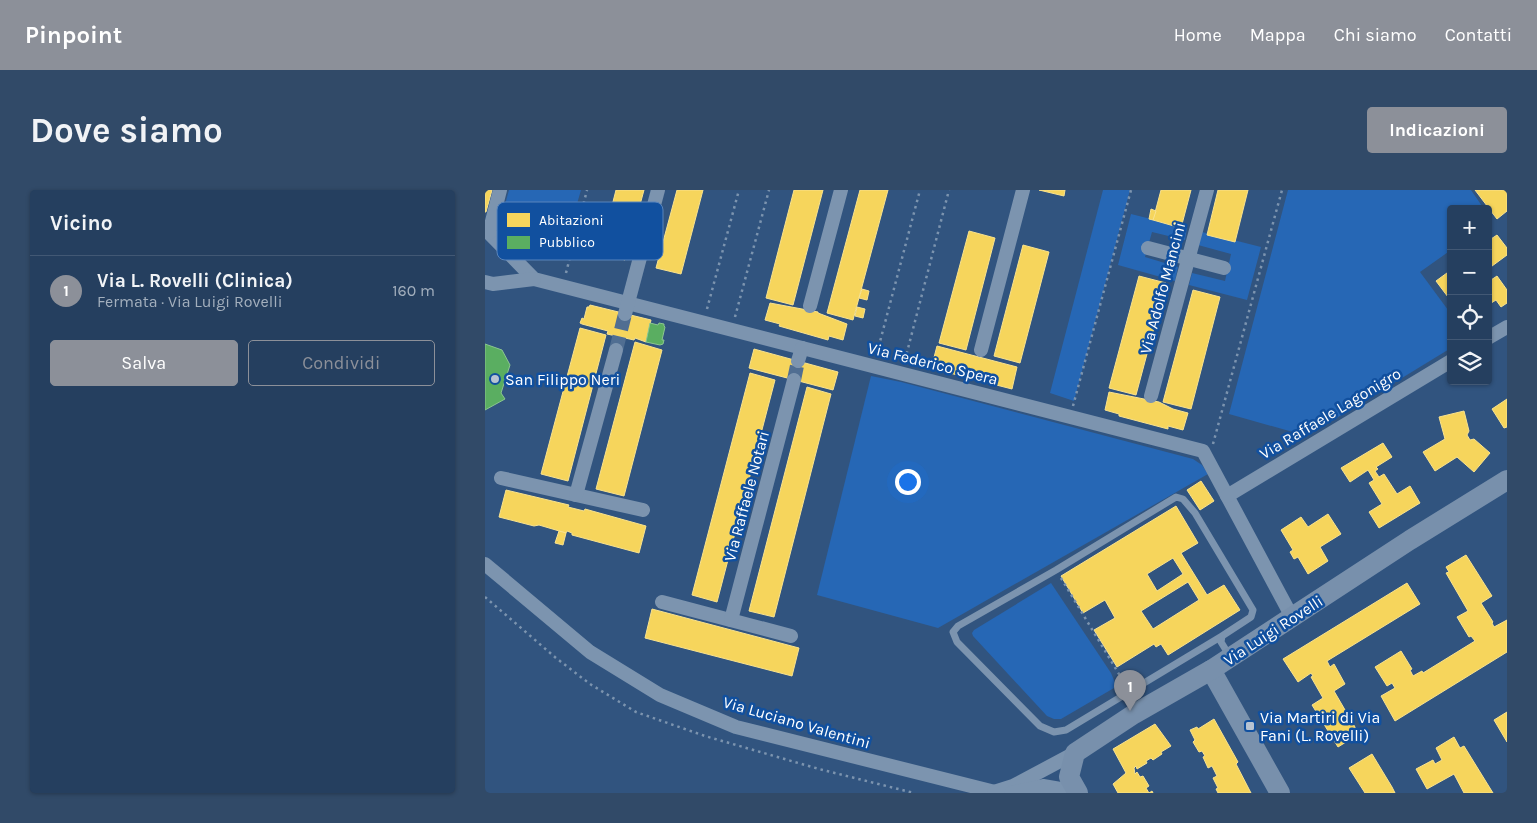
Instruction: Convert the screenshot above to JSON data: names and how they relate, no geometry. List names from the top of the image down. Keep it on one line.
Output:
{"streets":{"street":["Via Adolfo Mancini","Via Federico Spera","Via Raffaele Lagonigro","Via Raffaele Notari","Via Luigi Rovelli","Via Luciano Valentini"]},"crossings":[["Via Federico Spera","Via Raffaele Lagonigro"],["Via Federico Spera","Via Luigi Rovelli"]],"places":{"other":["San Filippo Neri"],"transit":["Via Martiri di Via Fani (L. Rovelli)"]},"legend":["Abitazioni","Pubblico"],"page":{"header":"Pinpoint","nav":["Home","Mappa","Chi siamo","Contatti"],"buttons":["Indicazioni",["Salva","Condividi"]],"title":"Dove siamo","heading":"Vicino","map_buttons":["+","−"],"list":[{"mark":"1","name":"Via L. Rovelli (Clinica)","note":"Fermata · Via Luigi Rovelli","value":"160 m"}],"pins":"1"}}
